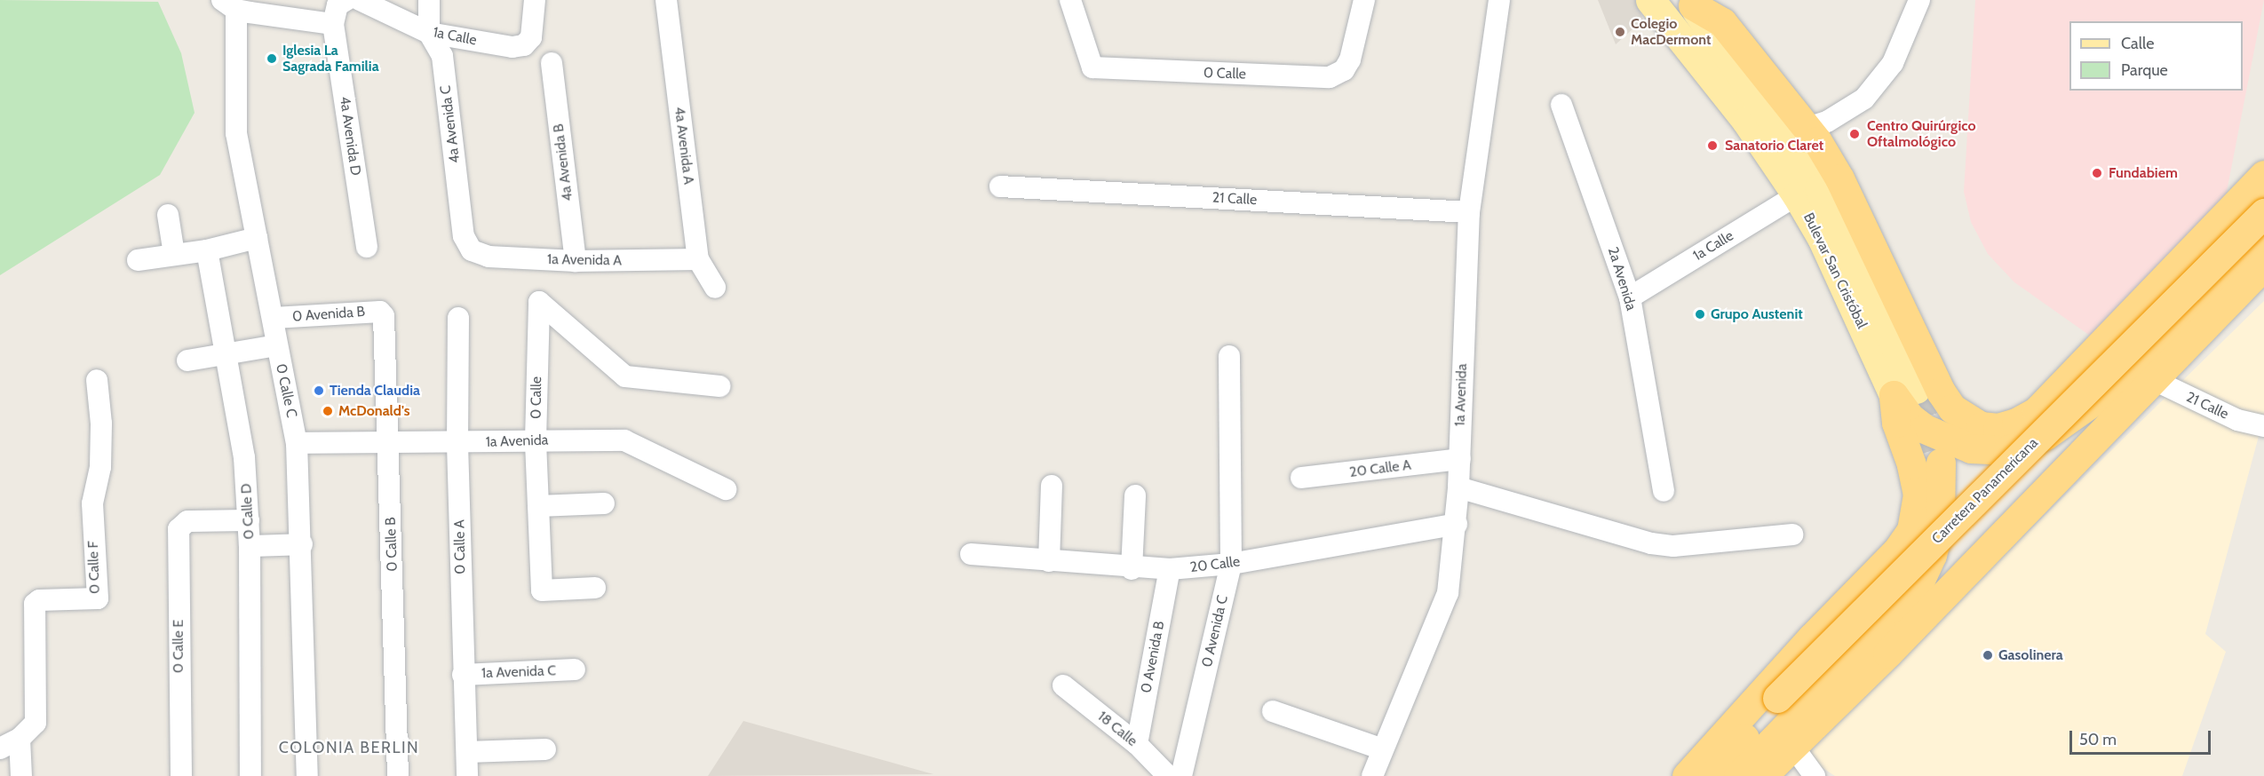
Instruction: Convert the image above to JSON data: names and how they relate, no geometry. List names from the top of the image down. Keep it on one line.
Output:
{"streets":{"highway":["Carretera Panamericana"],"main road":["Bulevar San Cristóbal"],"street":["1a Calle","0 Calle","4a Avenida C","4a Avenida D","4a Avenida A","4a Avenida B","21 Calle","1a Avenida A","2a Avenida","0 Avenida B","0 Calle C","1a Avenida","20 Calle A","0 Calle D","0 Calle B","0 Calle A","20 Calle","0 Calle F","0 Avenida C","0 Calle E","1a Avenida C","18 Calle"]},"crossings":[["1a Calle","4a Avenida C"],["1a Calle","Bulevar San Cristóbal"],["1a Calle","2a Avenida"],["0 Calle","1a Avenida"],["4a Avenida C","1a Avenida A"],["4a Avenida A","1a Avenida A"],["4a Avenida B","1a Avenida A"],["21 Calle","1a Avenida"],["0 Avenida B","0 Calle C"],["0 Avenida B","0 Calle B"],["0 Avenida B","20 Calle"],["0 Avenida B","18 Calle"],["0 Calle C","1a Avenida"],["1a Avenida","20 Calle A"],["1a Avenida","0 Calle B"],["1a Avenida","0 Calle A"],["1a Avenida","20 Calle"],["0 Calle D","0 Calle E"],["0 Calle A","1a Avenida C"],["20 Calle","0 Avenida C"]],"districts":["COLONIA BERLIN"],"places":["Colegio MacDermont","Iglesia La Sagrada Familia","Centro Quirúrgico Oftalmológico","Sanatorio Claret","Fundabiem","Grupo Austenit","Tienda Claudia","McDonald's","Gasolinera"],"legend":["Calle","Parque"],"scale_bar":"50 m"}
